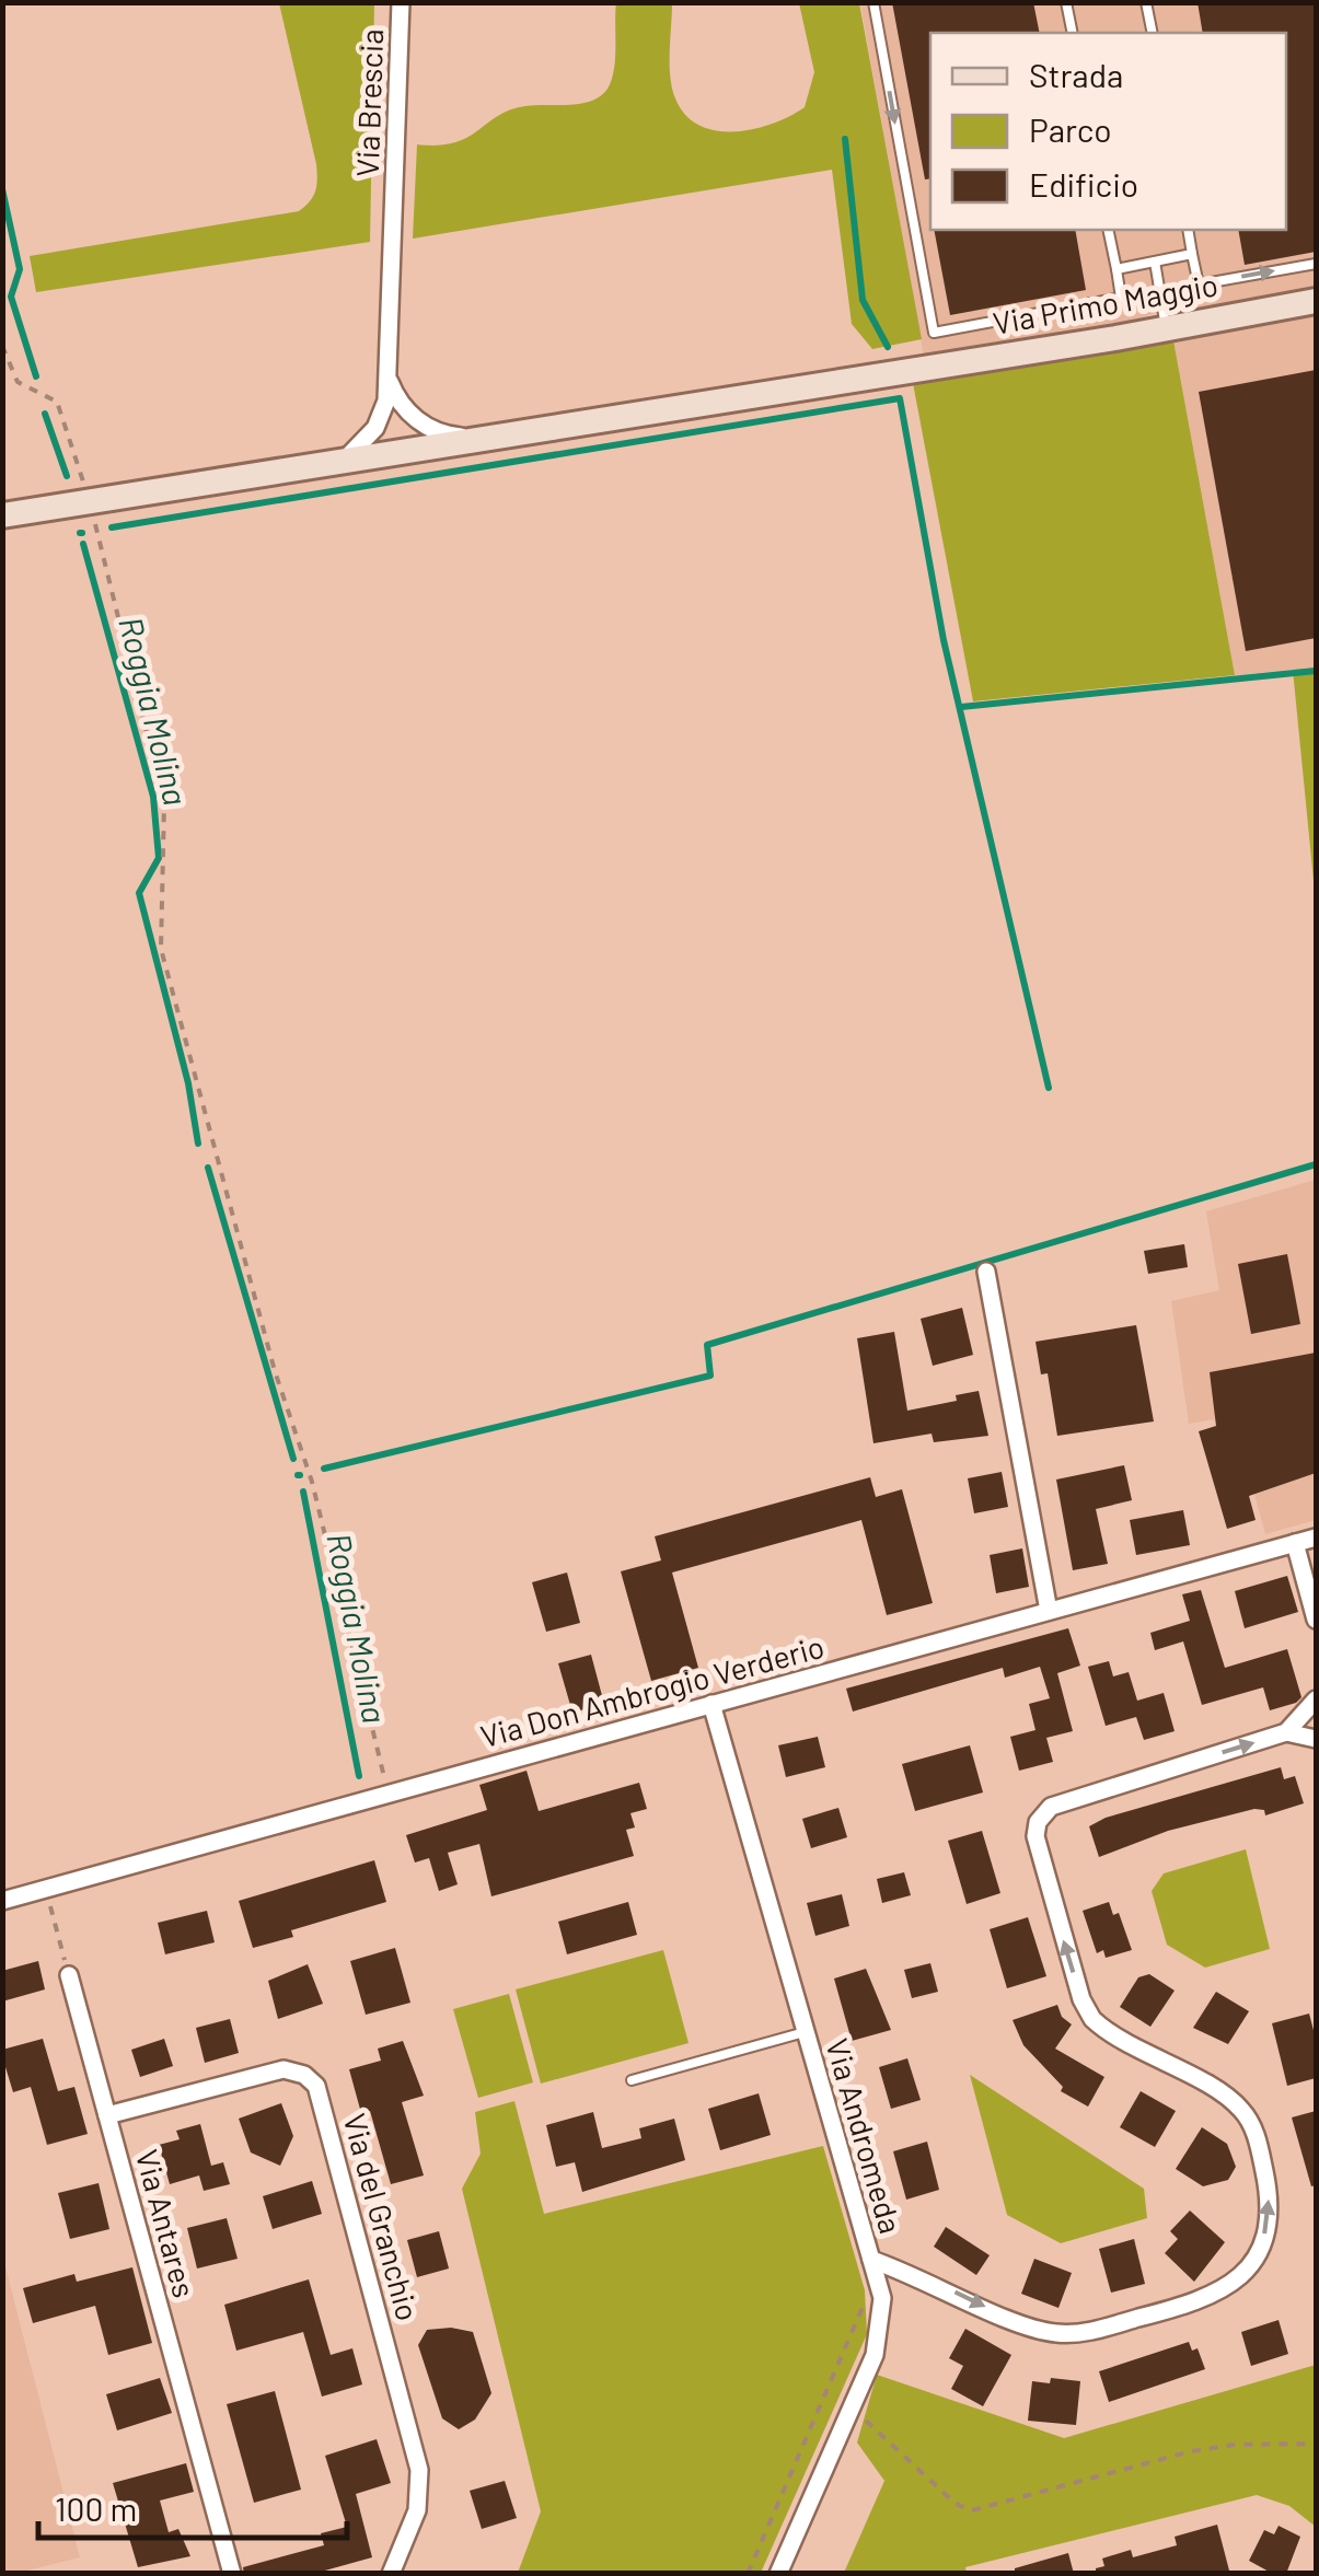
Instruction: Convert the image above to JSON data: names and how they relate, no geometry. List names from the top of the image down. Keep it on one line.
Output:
{"streets":{"main road":["Via Primo Maggio"],"street":["Via Brescia","Via Don Ambrogio Verderio","Via Andromeda","Via del Granchio","Via Antares"]},"crossings":[["Via Brescia","Via Primo Maggio"],["Via Don Ambrogio Verderio","Via Andromeda"],["Via del Granchio","Via Antares"]],"water":["Roggia Molina"],"legend":["Strada","Parco","Edificio"],"scale_bar":"100 m"}
